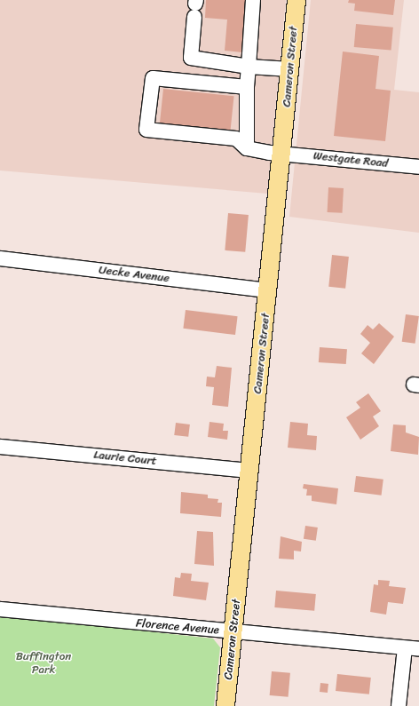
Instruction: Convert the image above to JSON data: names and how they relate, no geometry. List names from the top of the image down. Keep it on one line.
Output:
{"streets":{"main road":["Cameron Street"],"street":["Westgate Road","Uecke Avenue","Laurie Court","Florence Avenue"]},"crossings":[["Cameron Street","Westgate Road"],["Cameron Street","Uecke Avenue"],["Cameron Street","Laurie Court"],["Cameron Street","Florence Avenue"]],"parks":["Buffington Park"]}
